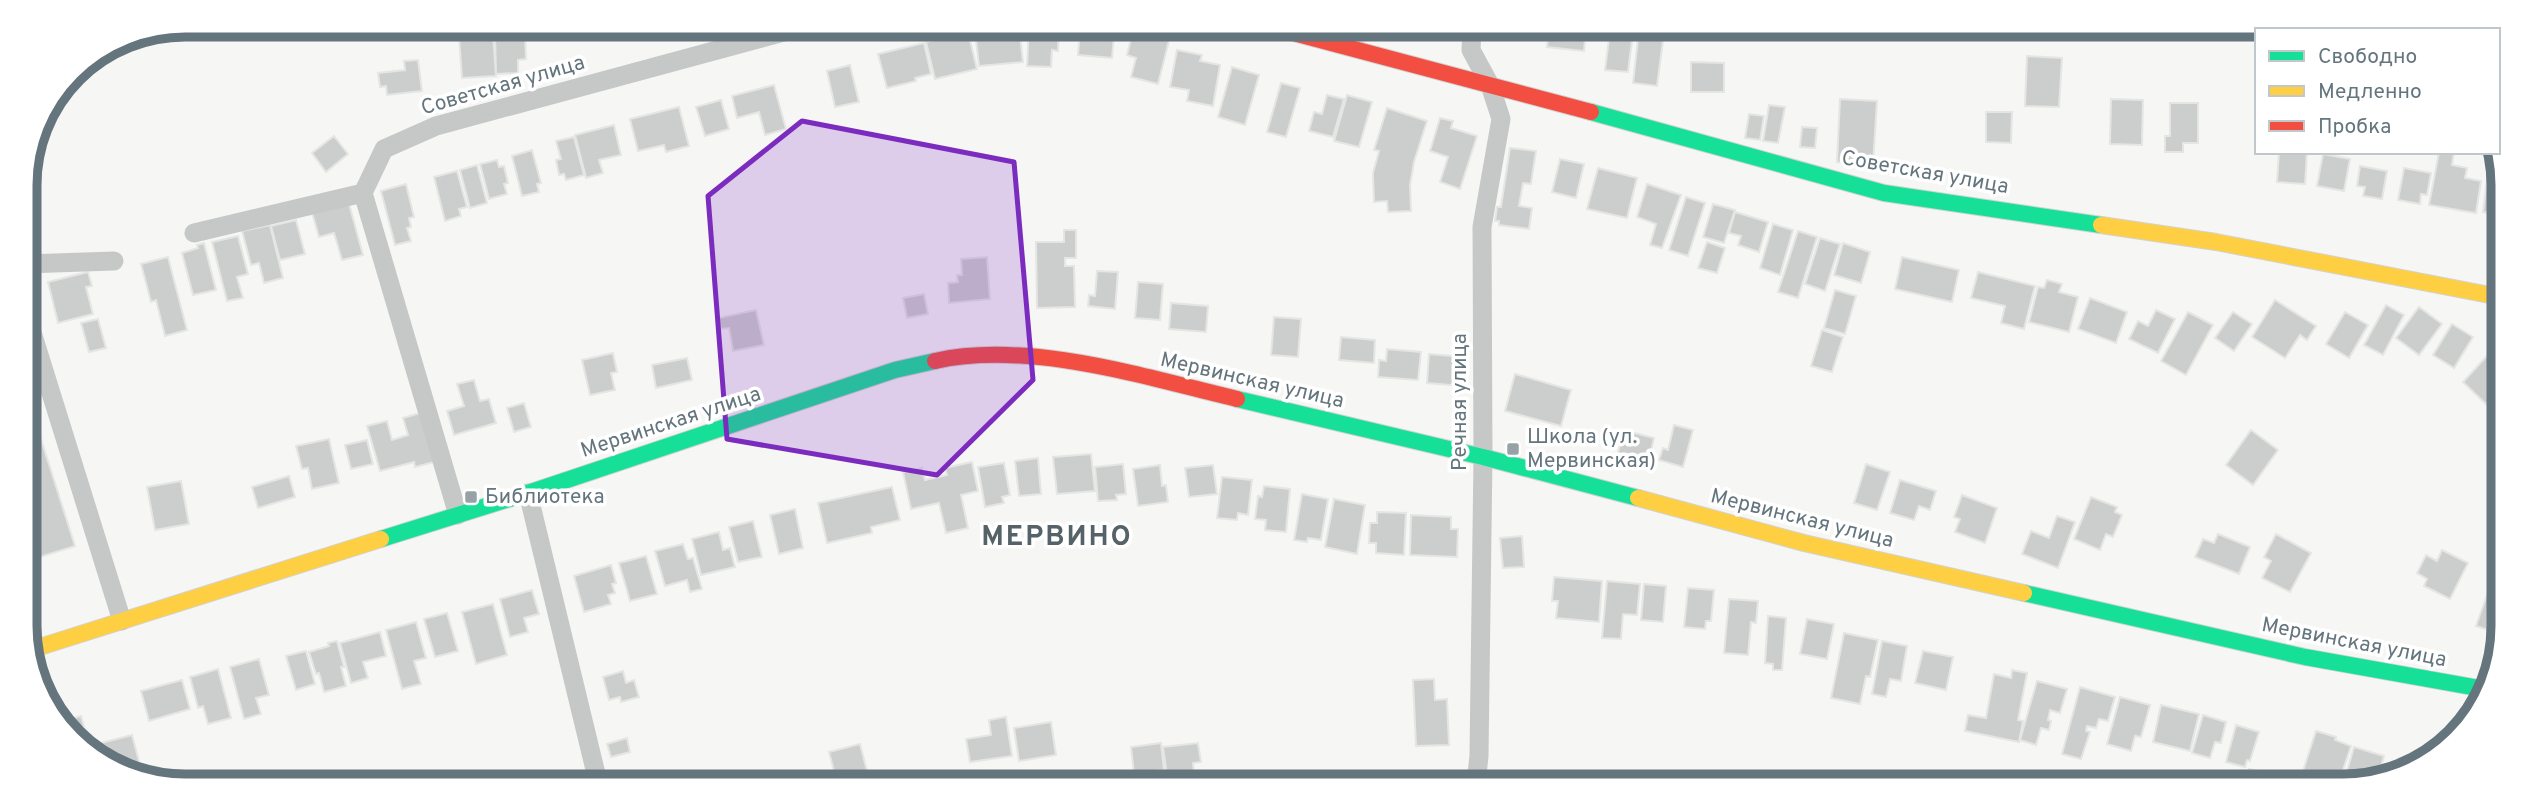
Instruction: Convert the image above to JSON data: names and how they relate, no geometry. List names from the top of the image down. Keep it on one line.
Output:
{"streets":{"street":["Советская улица","Мервинская улица","Речная улица"]},"crossings":[["Советская улица","Речная улица"],["Мервинская улица","Речная улица"]],"districts":["МЕРВИНО"],"places":{"transit":["Школа (ул. Мервинская)","Библиотека"]},"legend":["Свободно","Медленно","Пробка"]}
